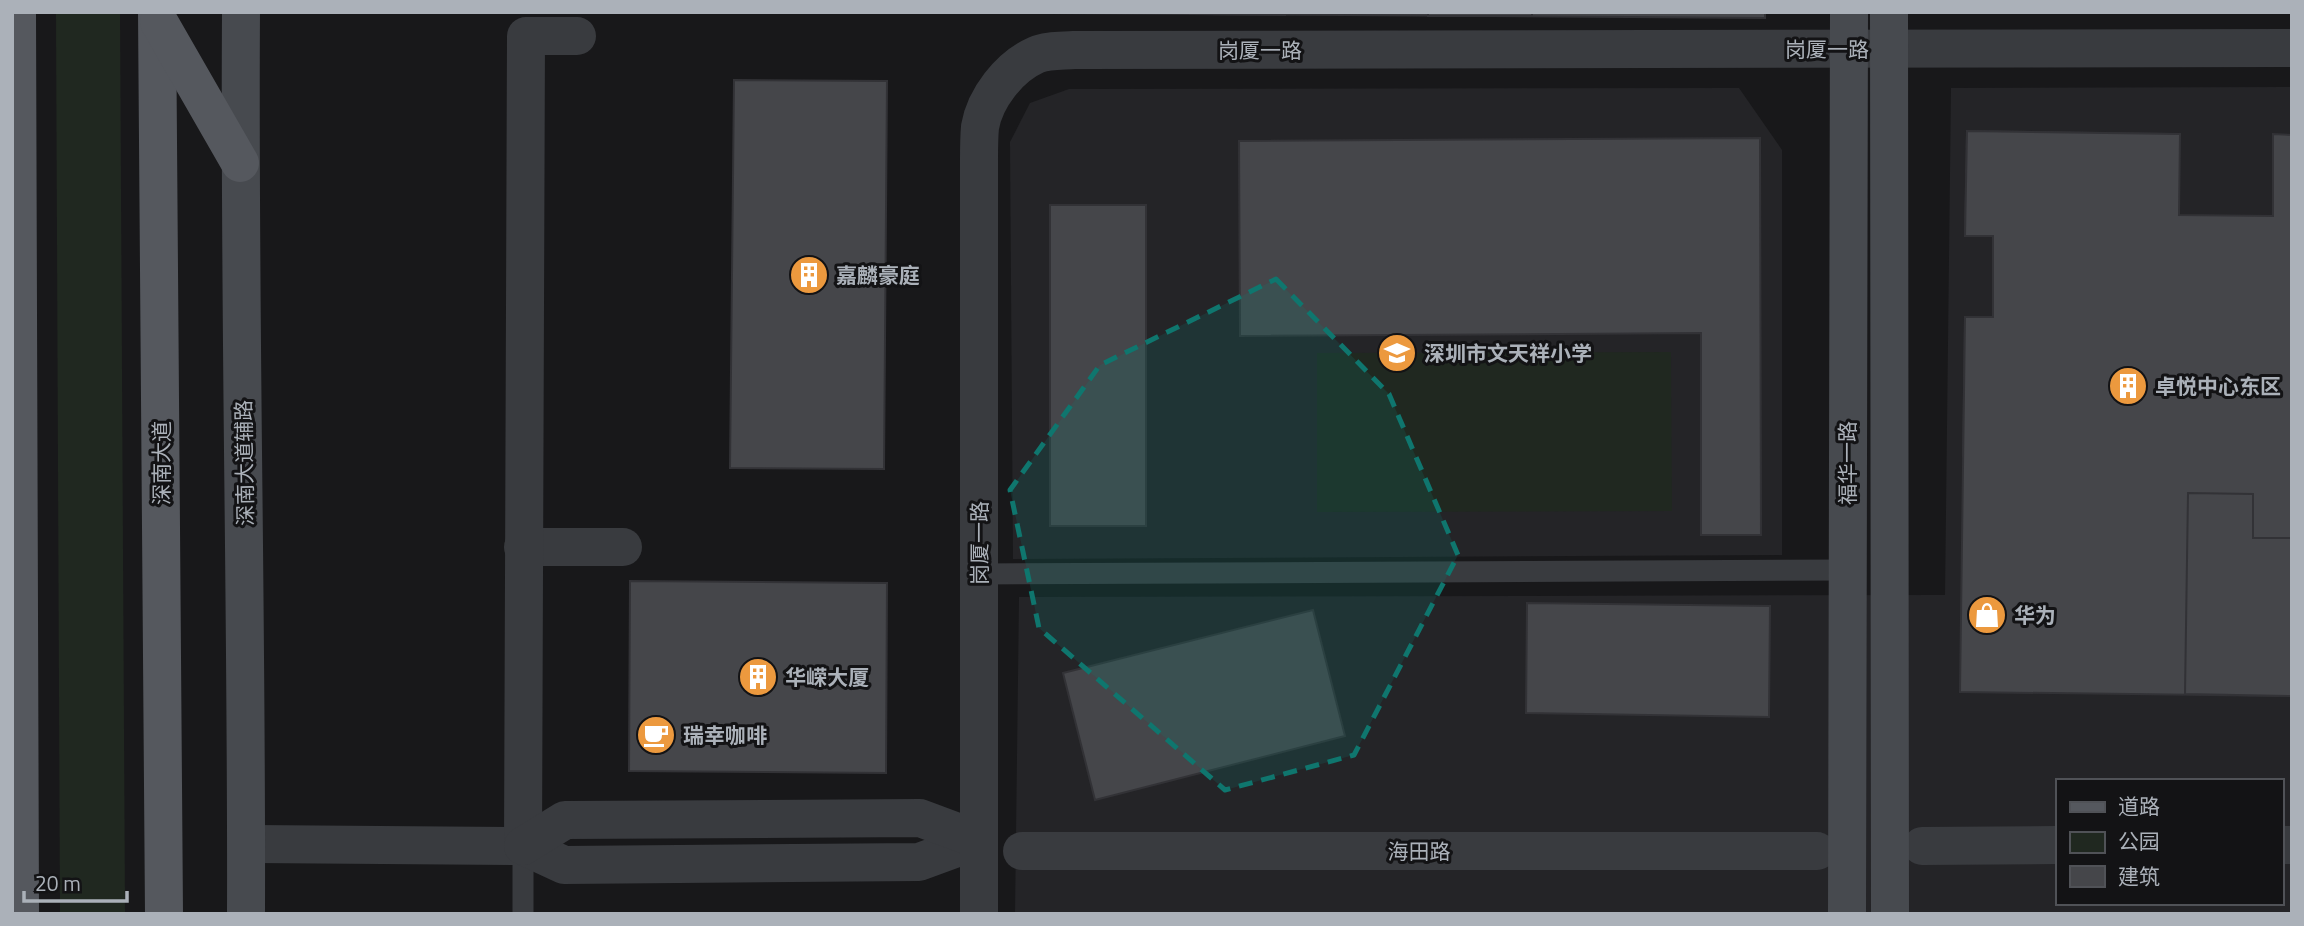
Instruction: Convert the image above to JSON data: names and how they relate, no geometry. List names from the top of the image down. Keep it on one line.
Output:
{"streets":{"main road":["深南大道"],"street":["岗厦一路","深南大道辅路","福华一路","海田路"]},"crossings":[["岗厦一路","福华一路"]],"places":{"building":["嘉麟豪庭","卓悦中心东区","华嵘大厦"],"school or university":["深圳市文天祥小学"],"shop":["华为"],"cafe":["瑞幸咖啡"]},"legend":["道路","公园","建筑"],"scale_bar":"20 m"}
